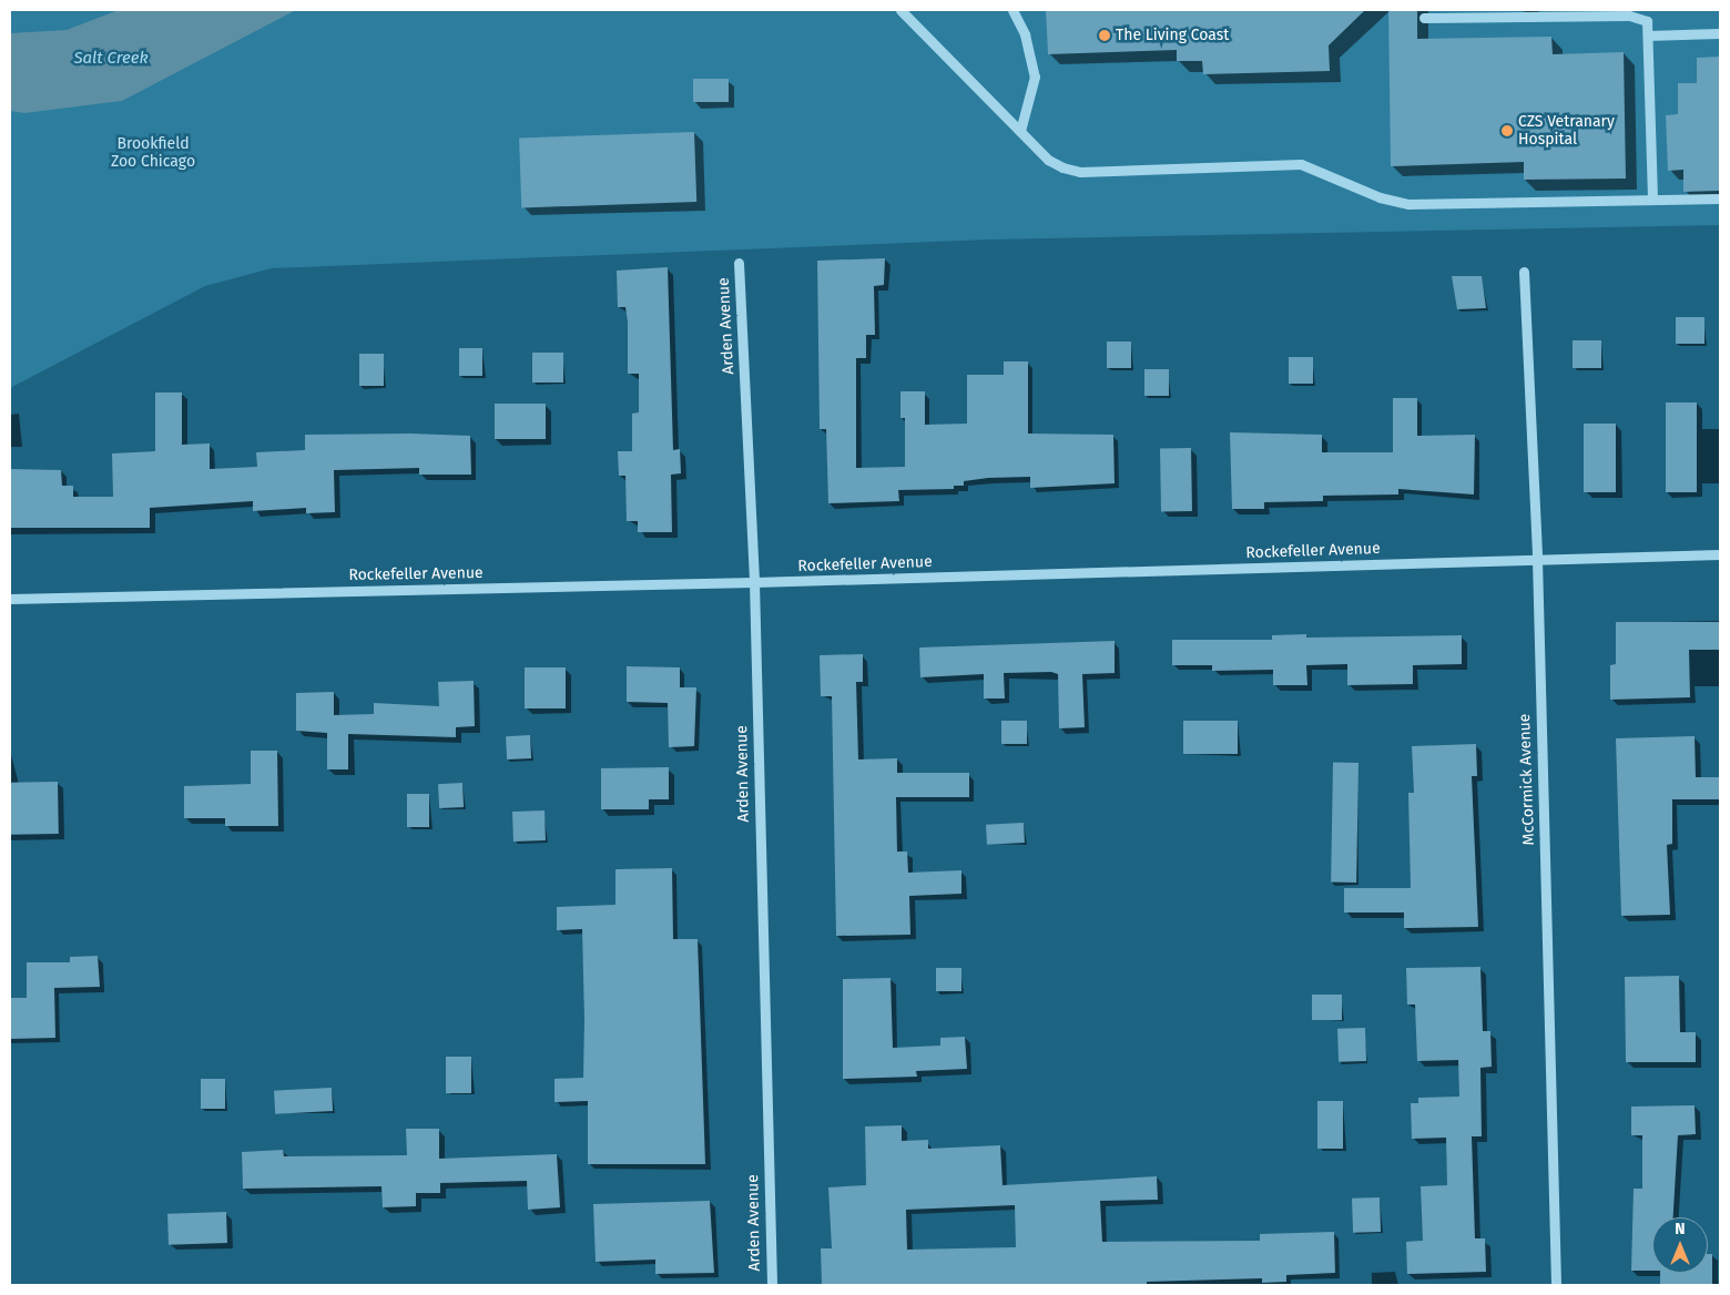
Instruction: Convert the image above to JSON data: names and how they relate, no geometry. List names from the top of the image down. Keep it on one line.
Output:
{"streets":{"street":["Arden Avenue","Rockefeller Avenue","McCormick Avenue"]},"crossings":[["Arden Avenue","Rockefeller Avenue"],["Rockefeller Avenue","McCormick Avenue"]],"water":["Salt Creek"],"parks":["Brookfield Zoo Chicago"],"places":["The Living Coast","CZS Vetranary Hospital"],"north":"top"}
